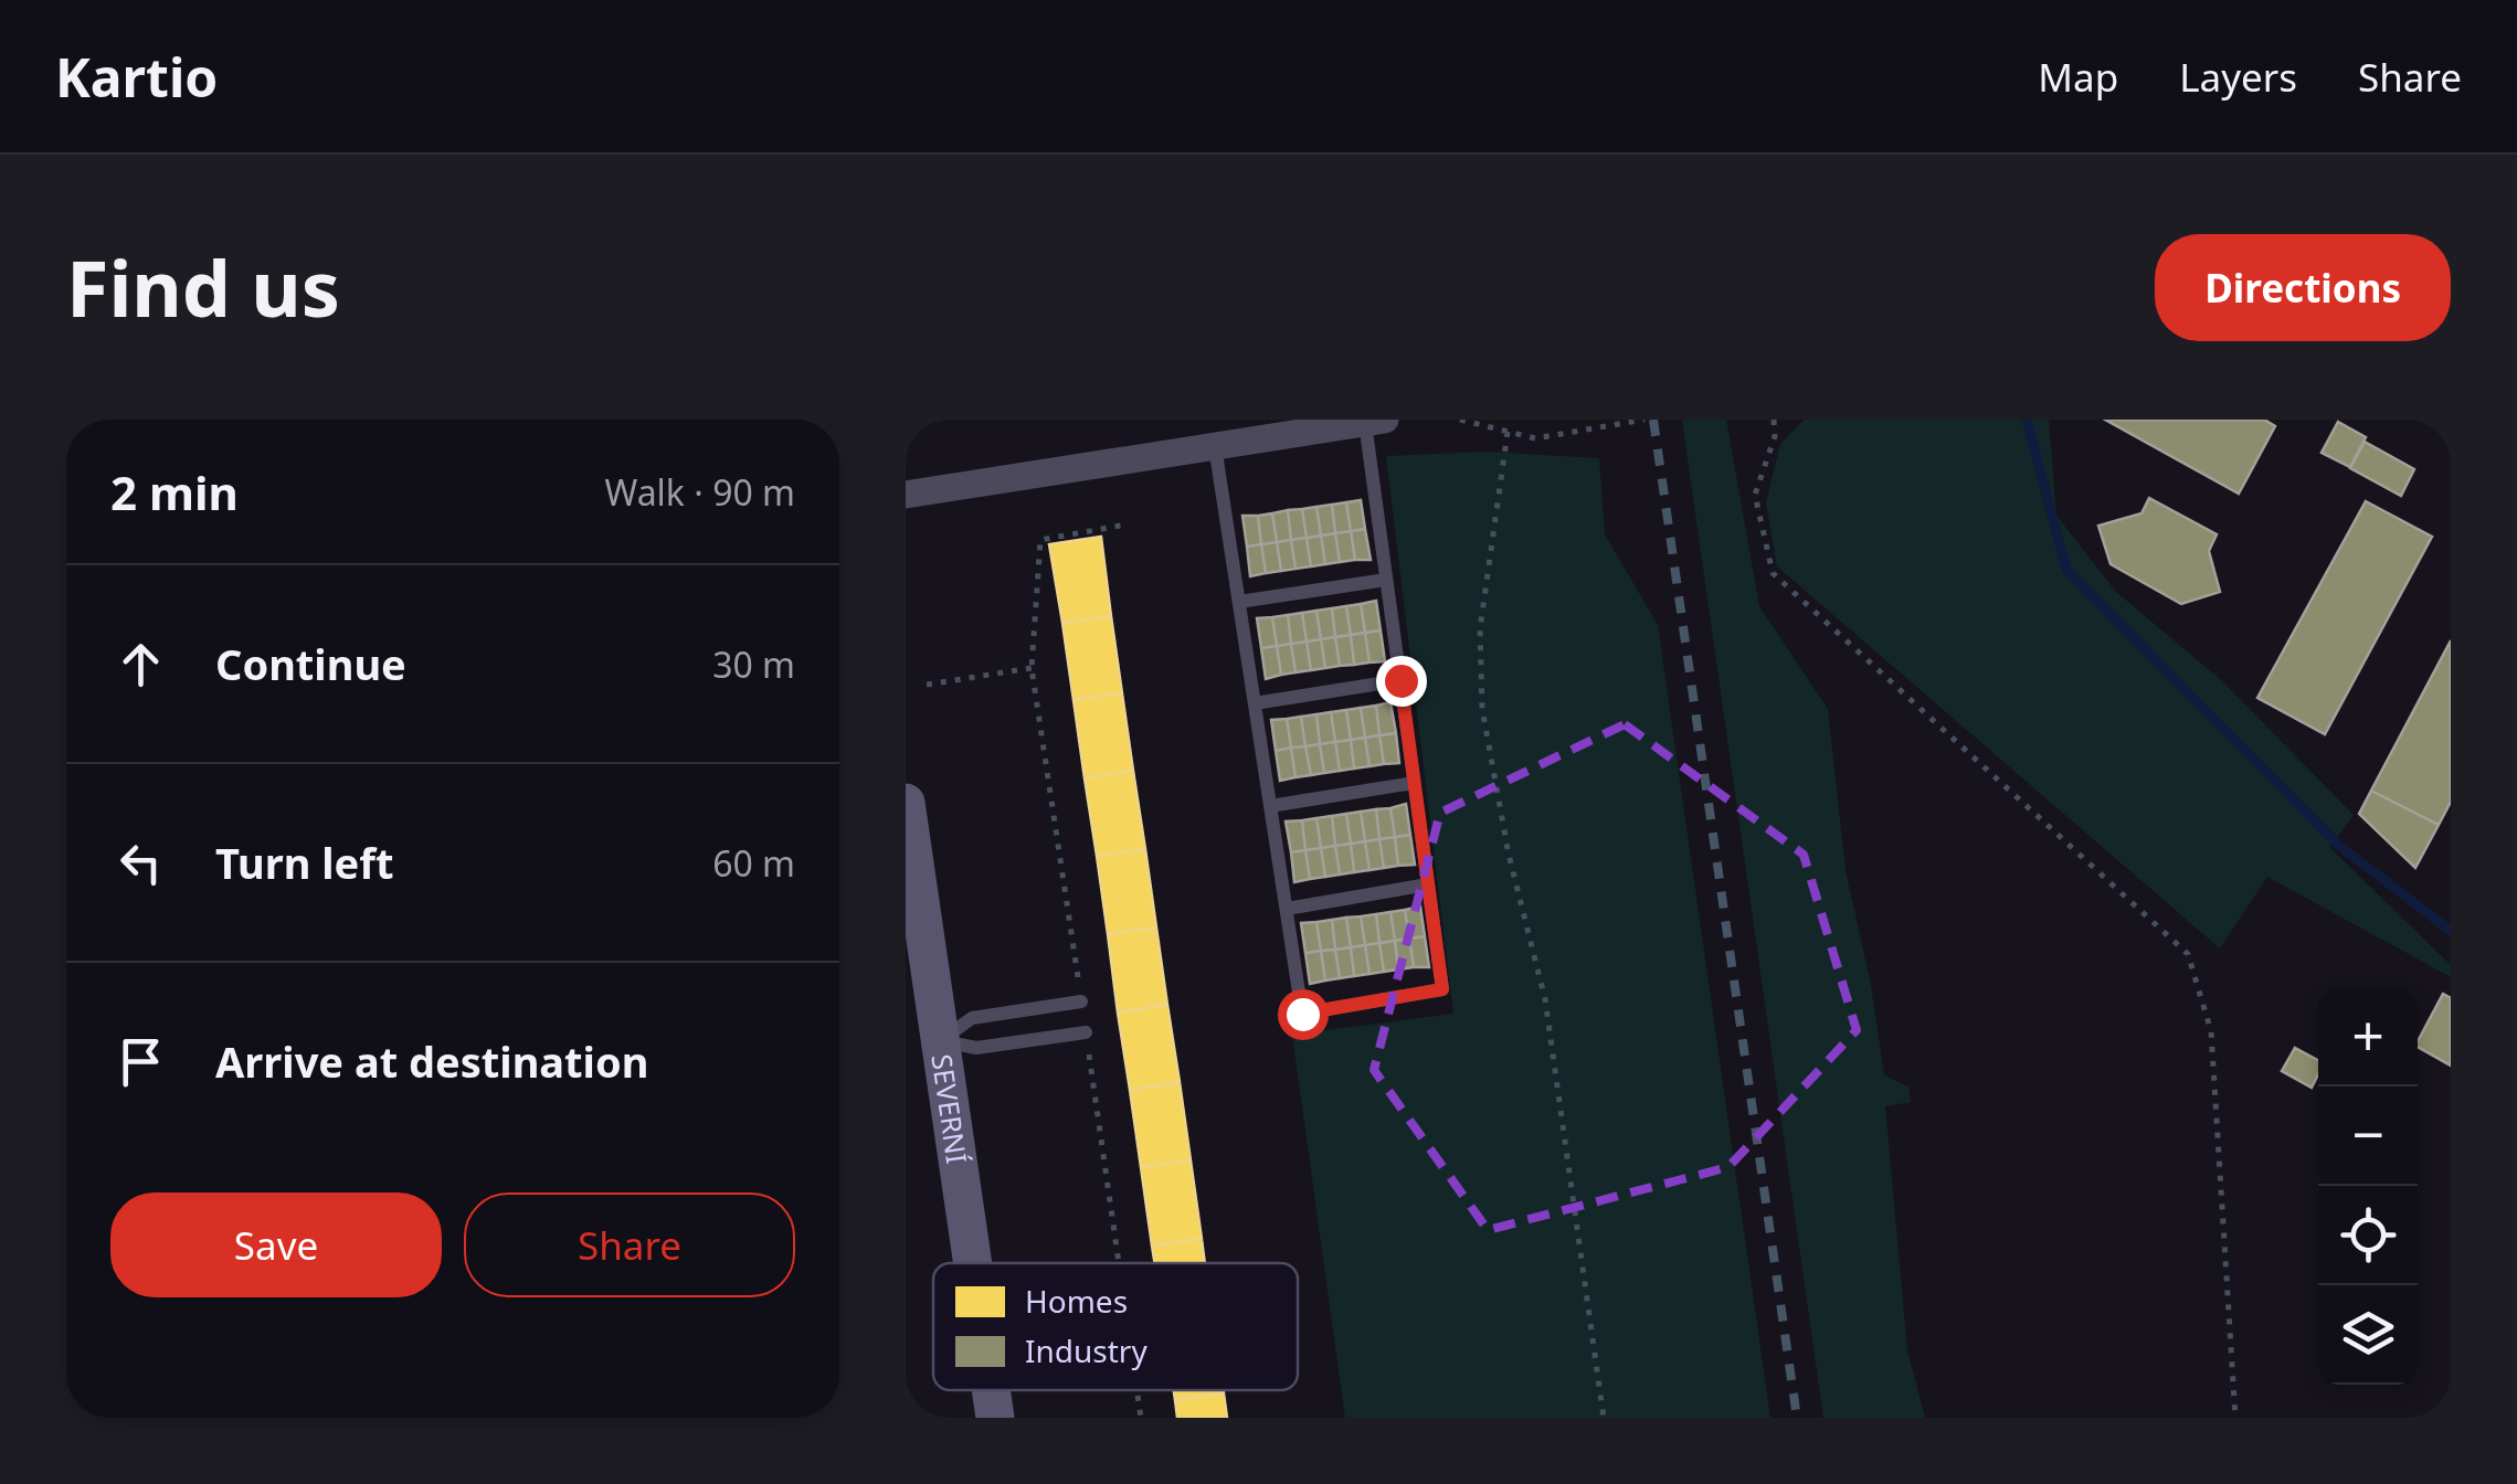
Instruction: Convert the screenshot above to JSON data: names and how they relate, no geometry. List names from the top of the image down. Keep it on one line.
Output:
{"streets":{"street":["SEVERNÍ"]},"legend":["Homes","Industry"],"page":{"header":"Kartio","nav":["Map","Layers","Share"],"title":"Find us","buttons":["Directions",["Save","Share"]],"heading":["2 min","Walk · 90 m"],"list":[["Continue","30 m"],["Turn left","60 m"],"Arrive at destination"],"map_buttons":["+","−"]}}
